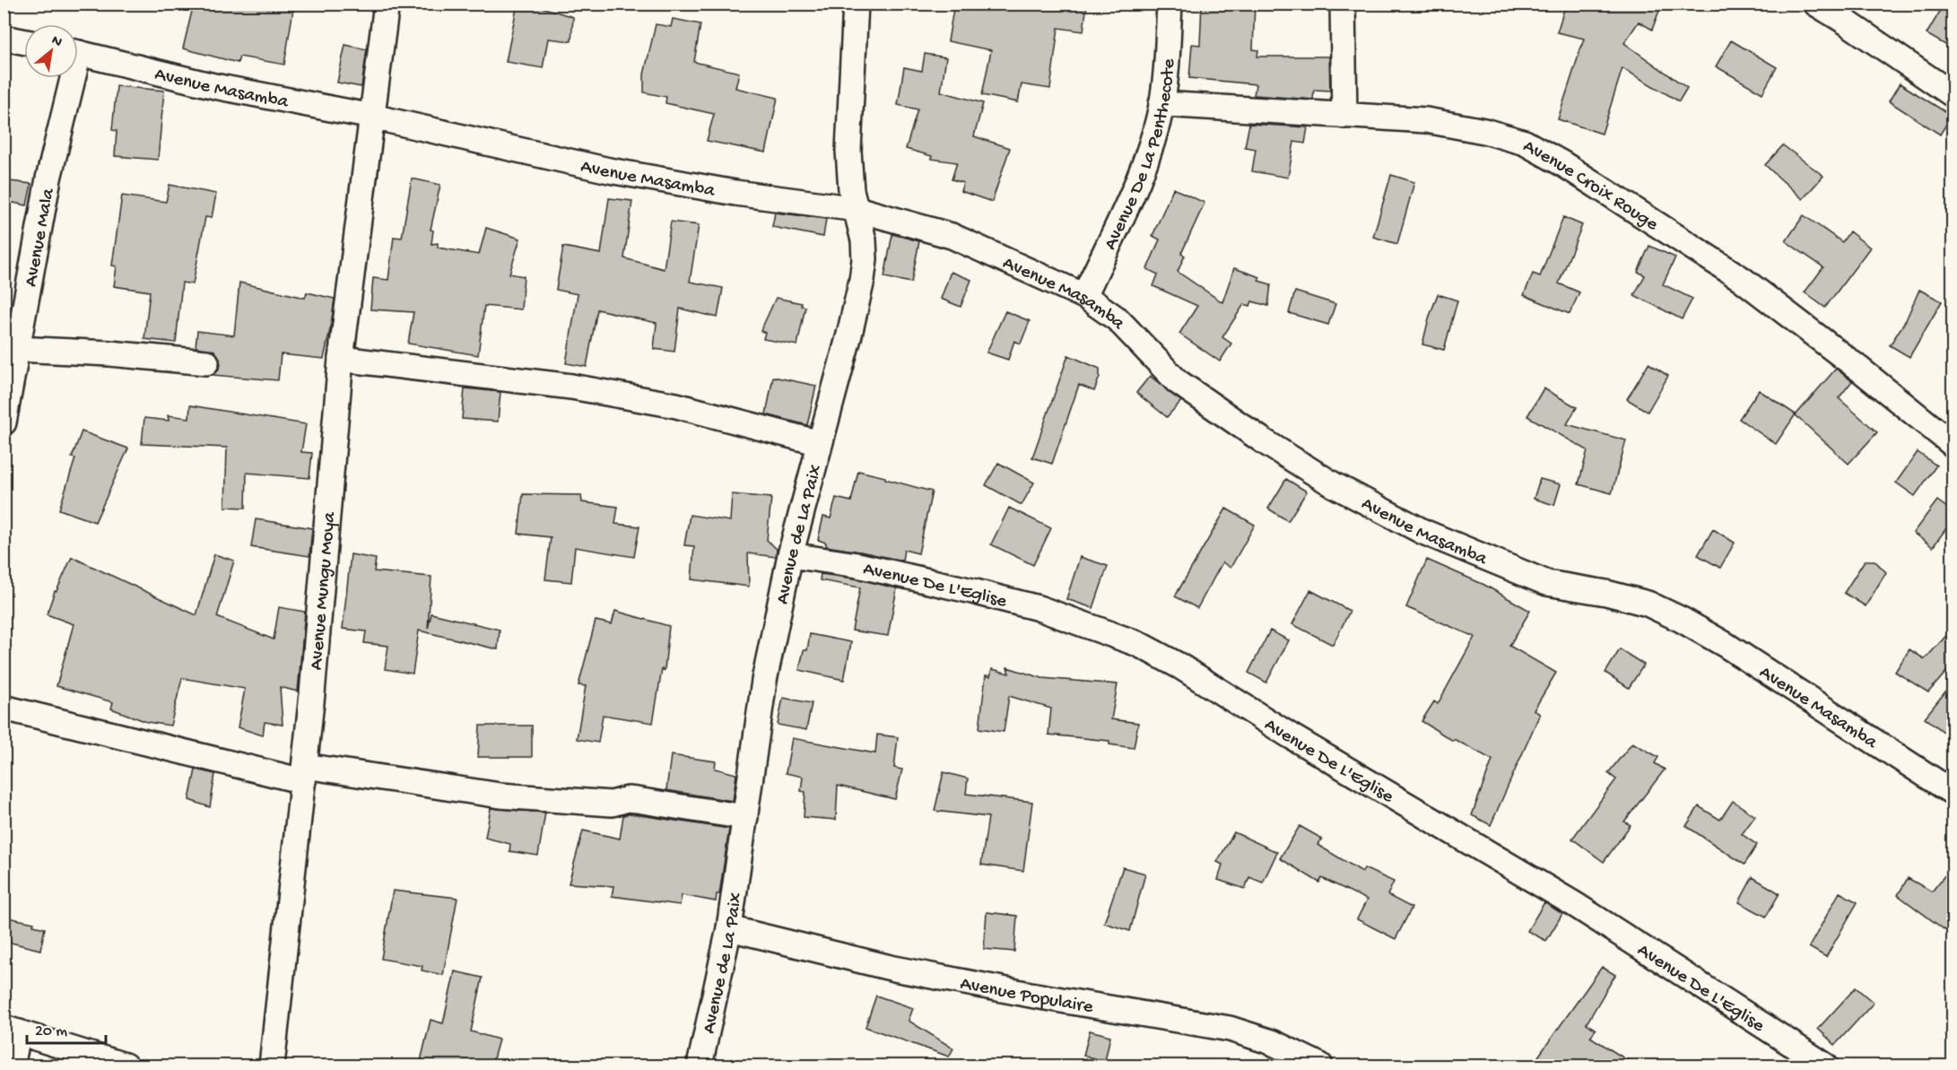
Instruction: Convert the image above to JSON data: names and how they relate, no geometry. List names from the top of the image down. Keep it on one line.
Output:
{"streets":{"street":["Avenue Masamba","Avenue De La Penthecote","Avenue Croix Rouge","Avenue Mala","Avenue de La Paix","Avenue De L'Eglise","Avenue Mungu Moya","Avenue Populaire"]},"crossings":[["Avenue Masamba","Avenue De La Penthecote"],["Avenue Masamba","Avenue de La Paix"],["Avenue Masamba","Avenue Mungu Moya"],["Avenue De La Penthecote","Avenue Croix Rouge"],["Avenue de La Paix","Avenue De L'Eglise"],["Avenue de La Paix","Avenue Populaire"]],"scale_bar":"20 m","north":"top right"}
